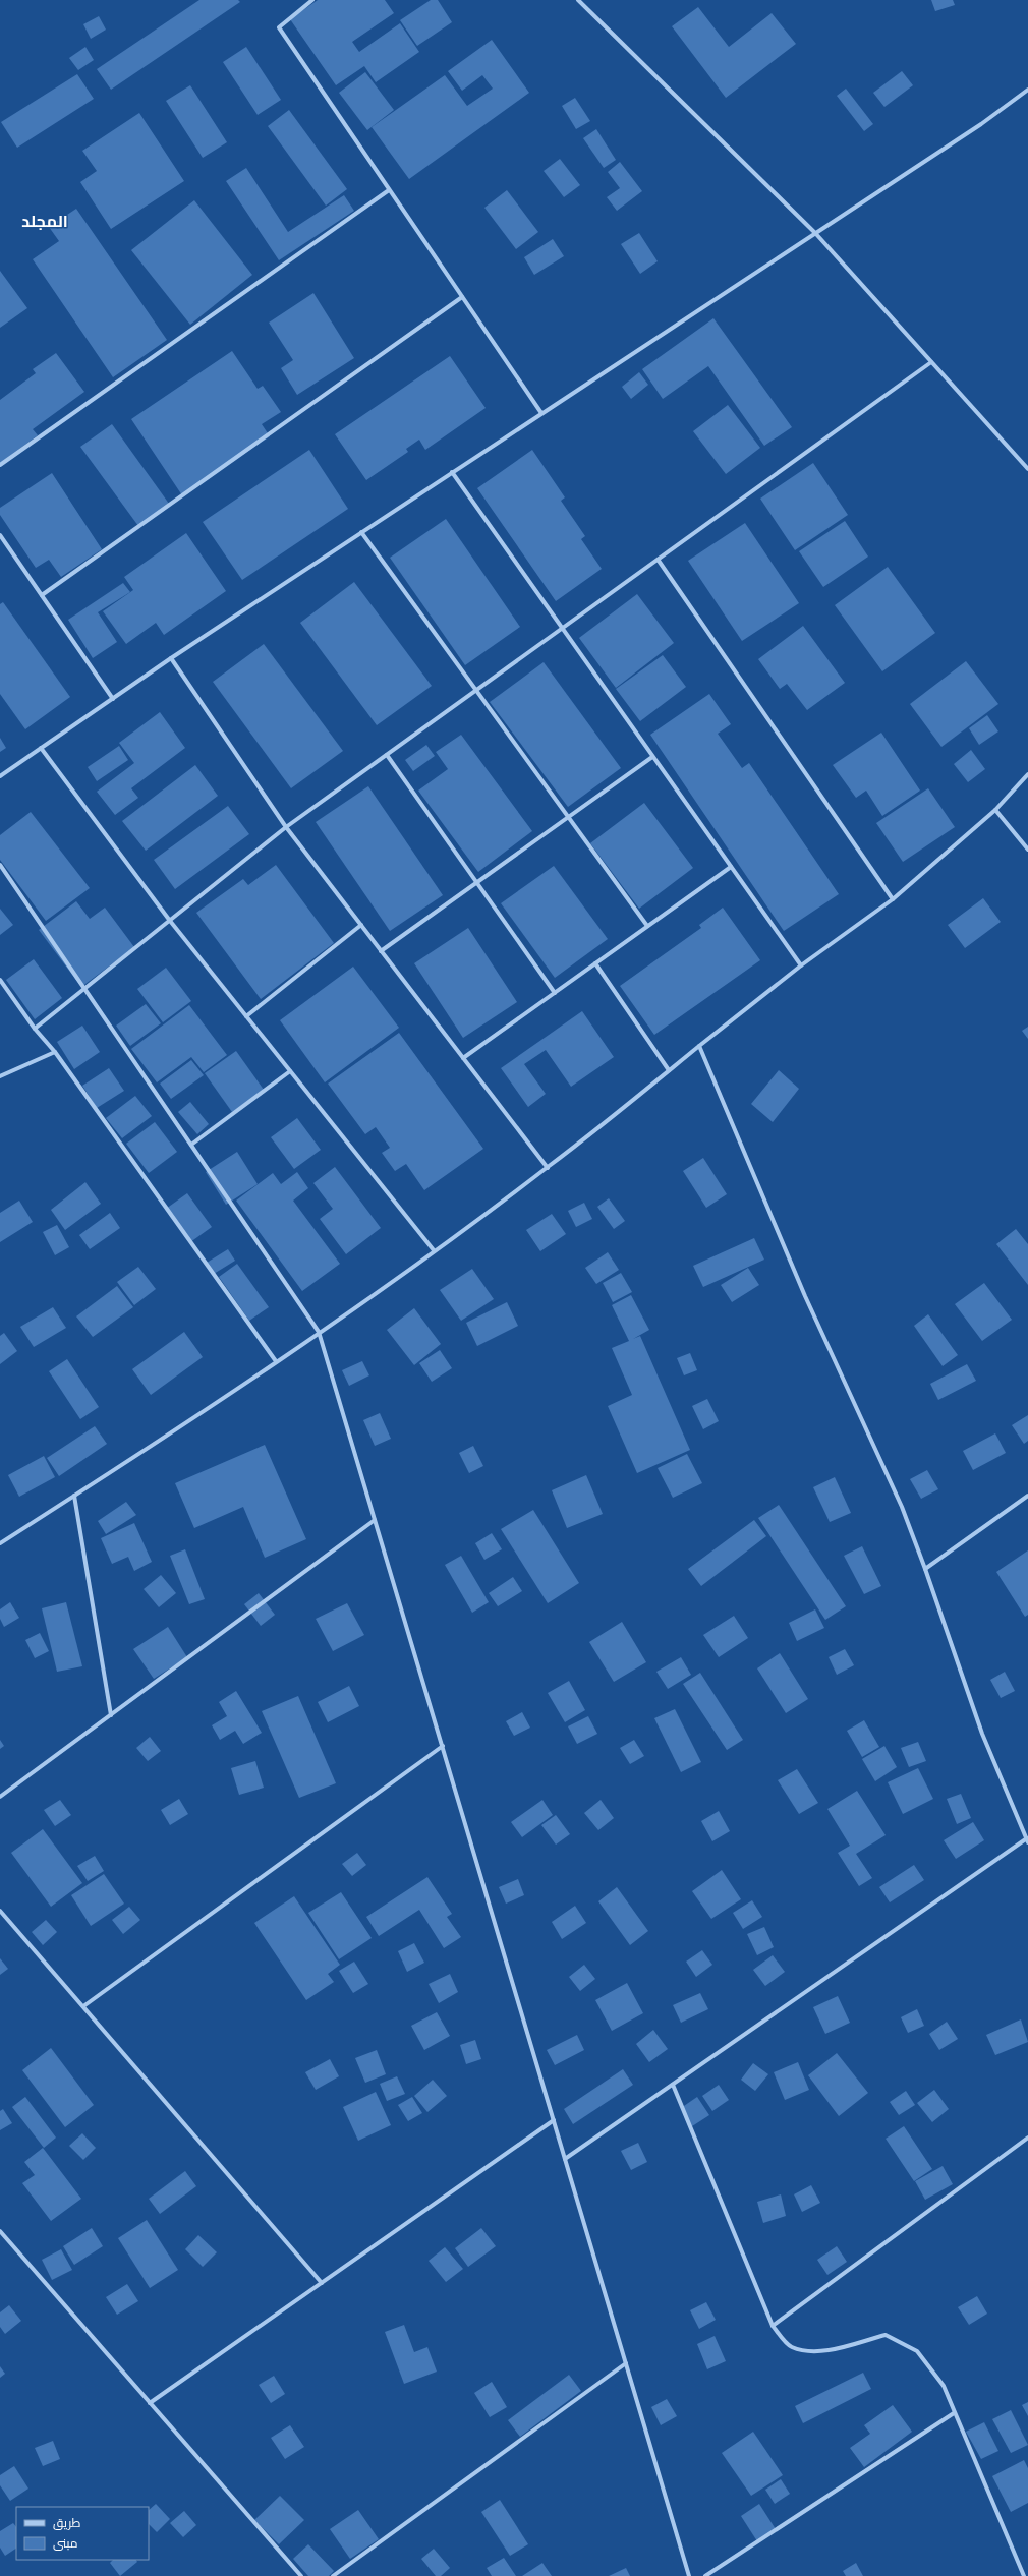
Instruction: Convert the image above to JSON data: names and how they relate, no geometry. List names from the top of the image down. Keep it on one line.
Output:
{"districts":["المجلد"],"legend":["طريق","مبنى"]}
